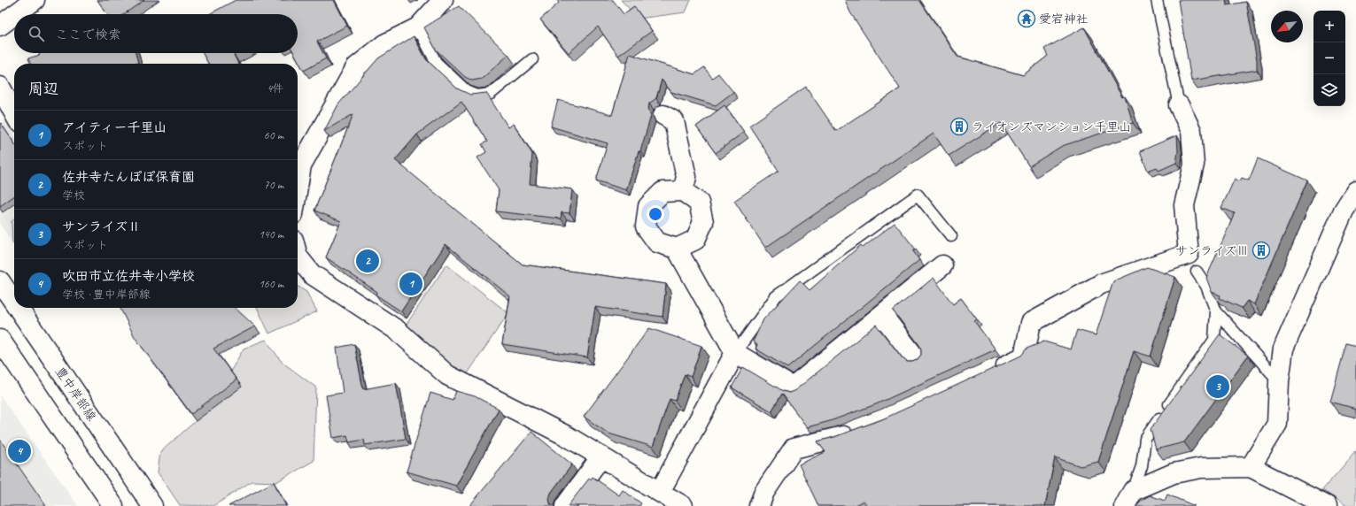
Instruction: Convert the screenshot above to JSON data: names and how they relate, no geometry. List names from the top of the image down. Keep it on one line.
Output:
{"streets":{"street":["豊中岸部線"]},"places":{"temple":["愛宕神社"],"building":["ライオンズマンション千里山","サンライズⅢ"]},"north":"bottom left","page":{"map_buttons":["+","−"],"search":"ここで検索","heading":["周辺","4件"],"list":[{"mark":"1","name":"アイティー千里山","note":"スポット","value":"60 m"},{"mark":"2","name":"佐井寺たんぽぽ保育園","note":"学校","value":"70 m"},{"mark":"3","name":"サンライズⅡ","note":"スポット","value":"140 m"},{"mark":"4","name":"吹田市立佐井寺小学校","note":"学校 · 豊中岸部線","value":"160 m"}],"pins":["2","1","3","4"]}}
